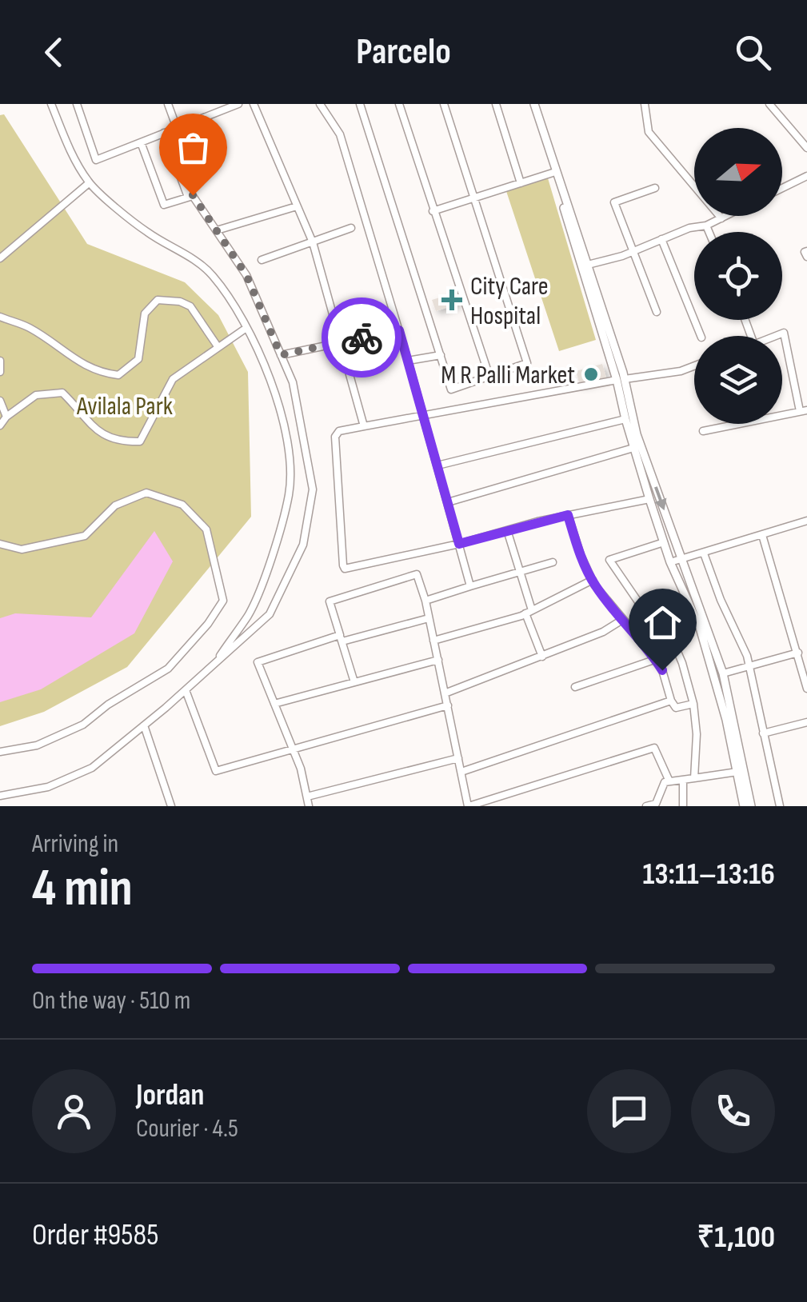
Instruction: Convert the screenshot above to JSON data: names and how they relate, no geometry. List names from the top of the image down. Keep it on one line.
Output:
{"parks":["Avilala Park"],"places":{"health":["City Care Hospital"],"other":["M R Palli Market"]},"north":"right","page":{"header":"Parcelo","heading":["4 min","Arriving in","13:11–13:16"],"panel":["Jordan","Courier · 4.5","Order #9585","₹1,100"],"bar":"On the way · 510 m"}}
